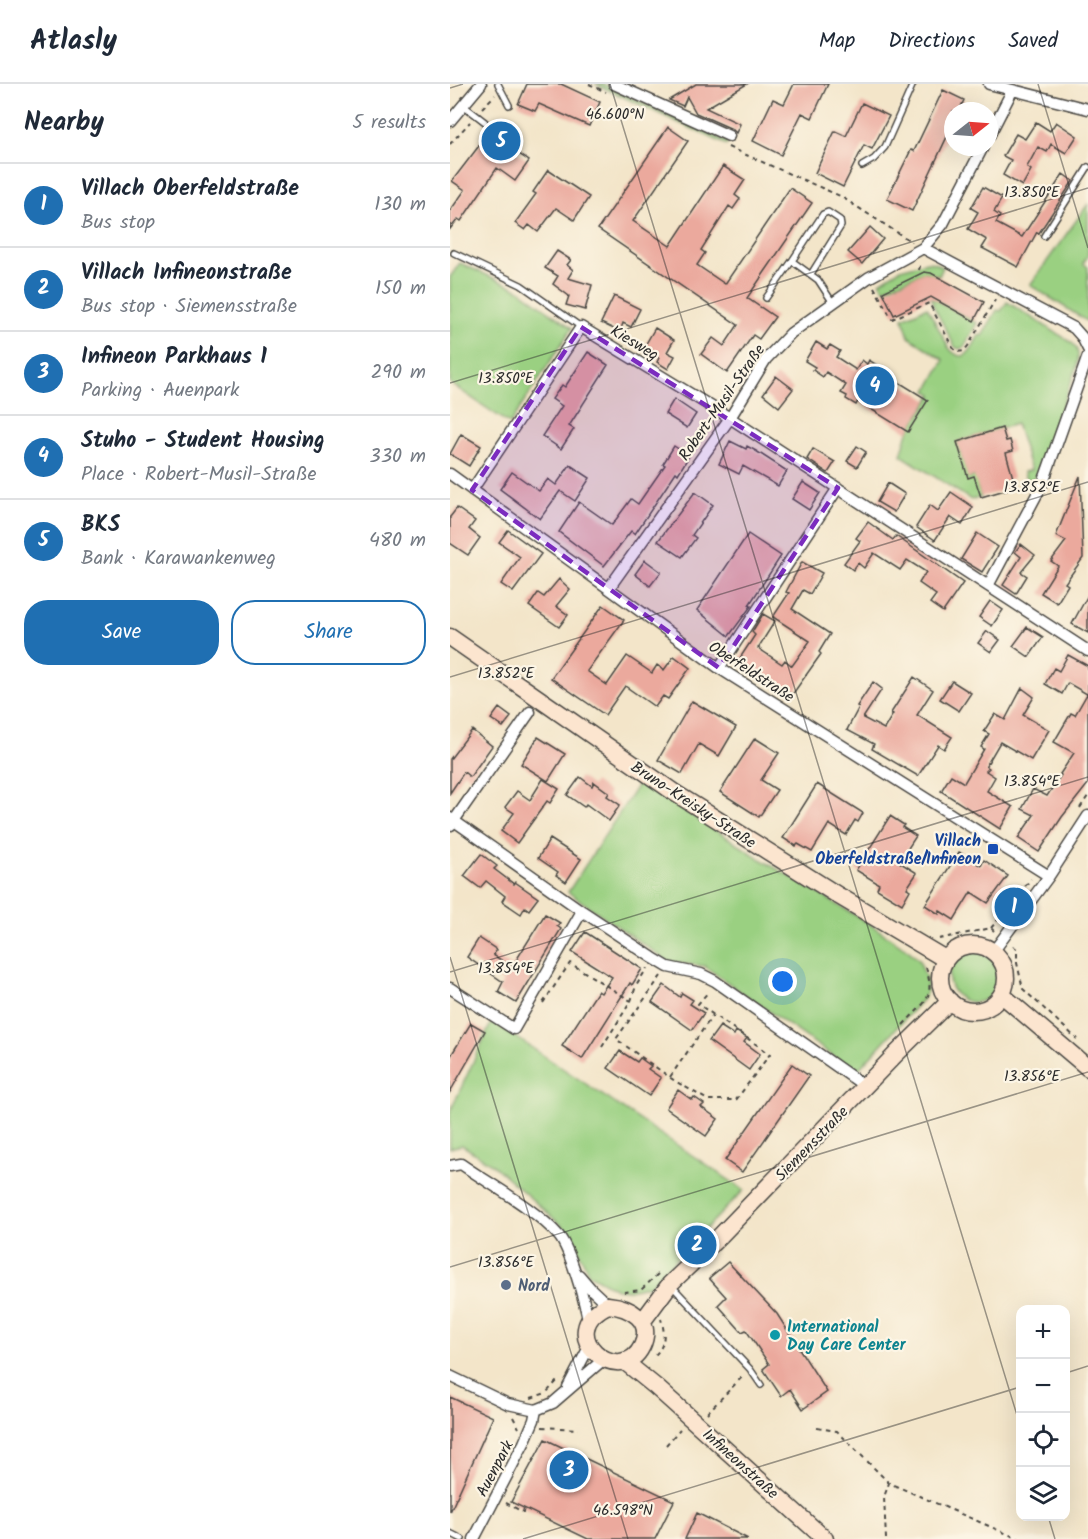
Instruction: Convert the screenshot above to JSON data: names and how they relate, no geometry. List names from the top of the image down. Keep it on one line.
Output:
{"streets":{"street":["Kiesweg","Robert-Musil-Straße","Oberfeldstraße","Bruno-Kreisky-Straße","Siemensstraße","Infineonstraße","Auenpark"]},"crossings":[["Kiesweg","Robert-Musil-Straße"],["Robert-Musil-Straße","Oberfeldstraße"],["Bruno-Kreisky-Straße","Siemensstraße"],["Siemensstraße","Infineonstraße"]],"places":{"transit":["Villach Oberfeldstraße/Infineon"],"other":["Nord","International Day Care Center"]},"north":"right","page":{"header":"Atlasly","nav":["Map","Directions","Saved"],"heading":["Nearby","5 results"],"pins":["5","4","1","2","3"],"list":[{"mark":"1","name":"Villach Oberfeldstraße","note":"Bus stop","value":"130 m"},{"mark":"2","name":"Villach Infineonstraße","note":"Bus stop · Siemensstraße","value":"150 m"},{"mark":"3","name":"Infineon Parkhaus 1","note":"Parking · Auenpark","value":"290 m"},{"mark":"4","name":"Stuho - Student Housing","note":"Place · Robert-Musil-Straße","value":"330 m"},{"mark":"5","name":"BKS","note":"Bank · Karawankenweg","value":"480 m"}],"buttons":["Save","Share"],"map_buttons":["+","−"]},"coordinates":["46.600°N","13.850°E","13.852°E","13.854°E","13.856°E","46.598°N"]}
